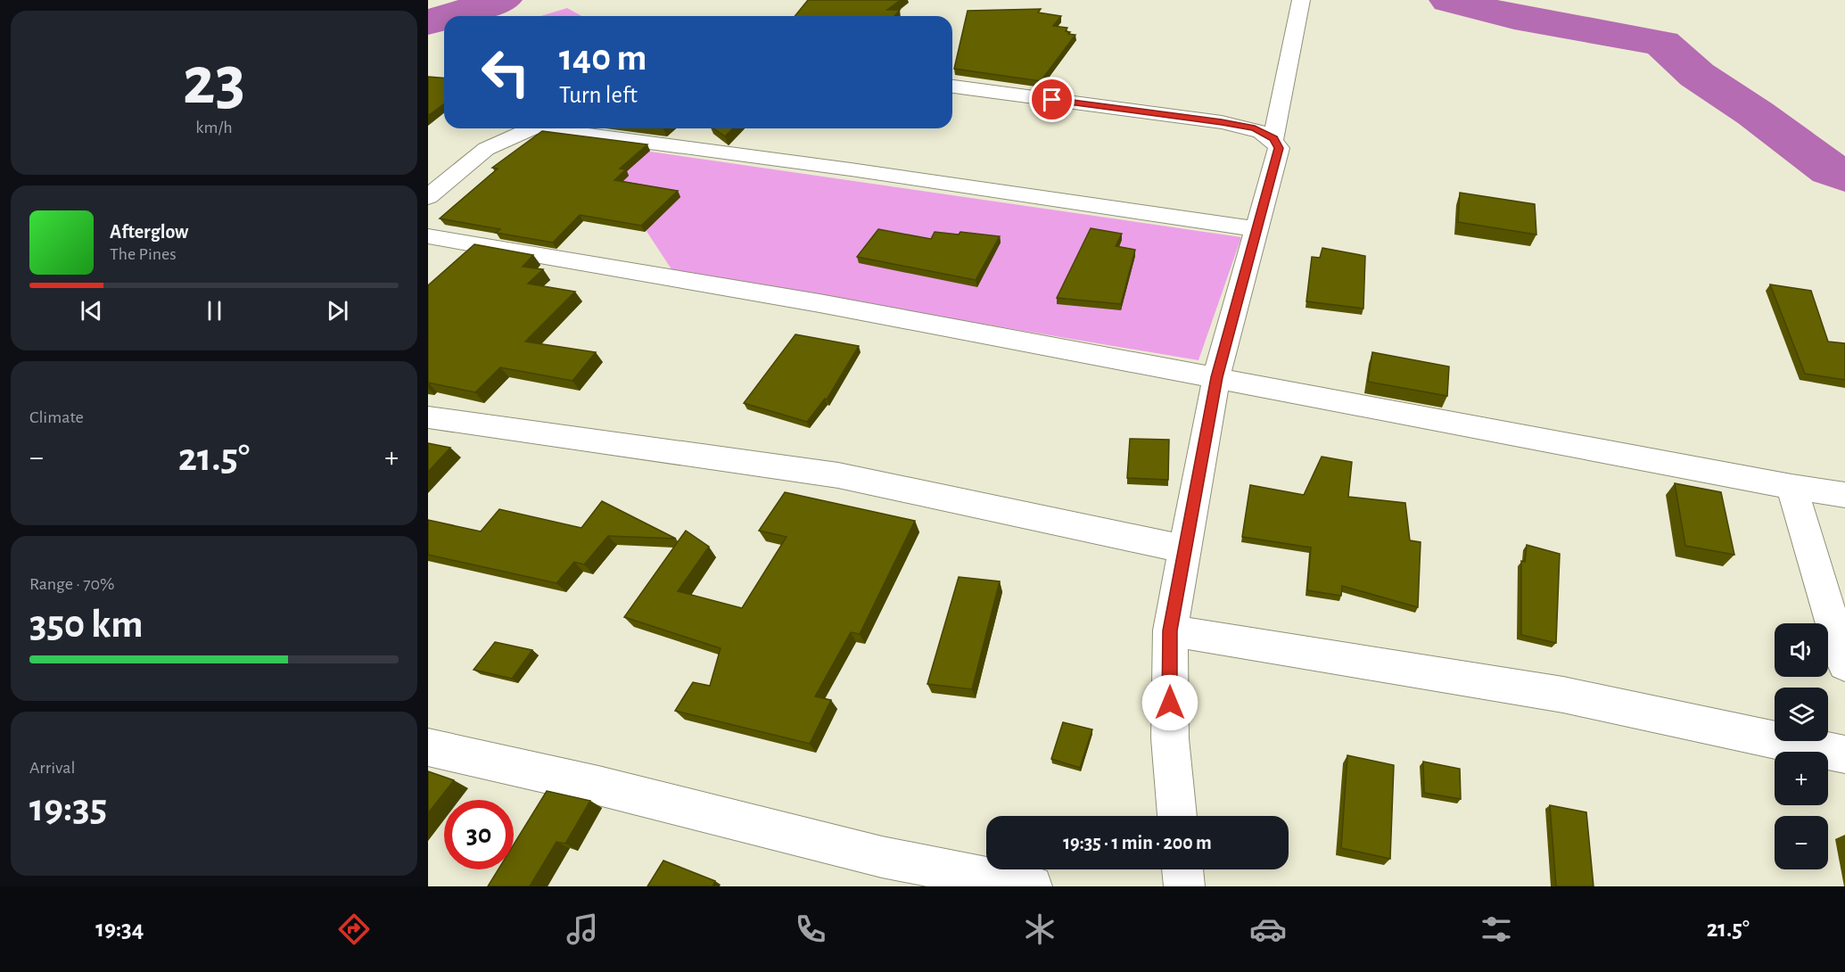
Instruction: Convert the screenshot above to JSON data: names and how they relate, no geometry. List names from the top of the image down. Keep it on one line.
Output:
{"page":{"tile":[["23","km/h"],"Climate",["Range · 70%","350 km"],["Arrival","19:35"]],"turn":["140 m","Turn left"],"song":["Afterglow","The Pines"],"heat":["−","21.5°","+"],"map_buttons":["+","−"],"limit":"30","trip":"19:35 · 1 min · 200 m","tabs":["19:34","21.5°"]}}
